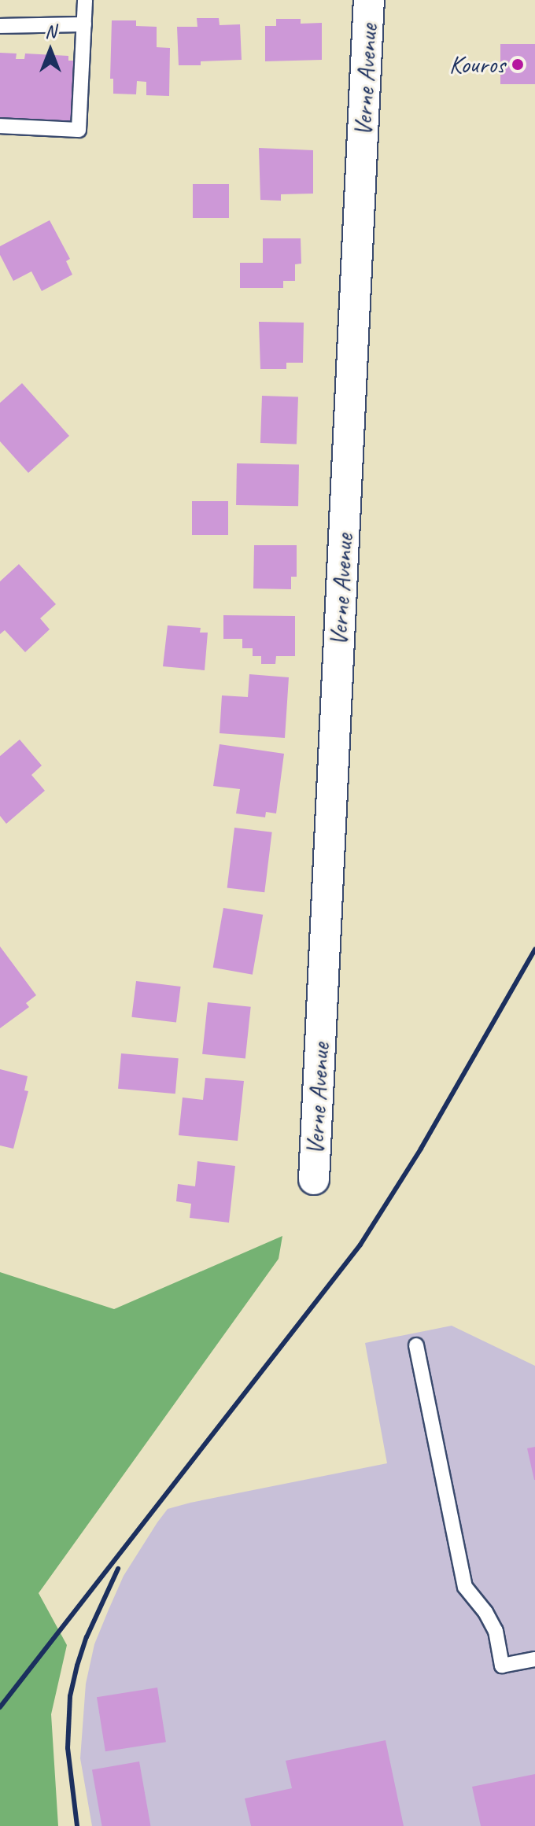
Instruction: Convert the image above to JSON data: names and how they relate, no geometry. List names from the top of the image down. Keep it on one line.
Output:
{"streets":{"street":["Verne Avenue"]},"places":["Kouros"],"north":"top"}
